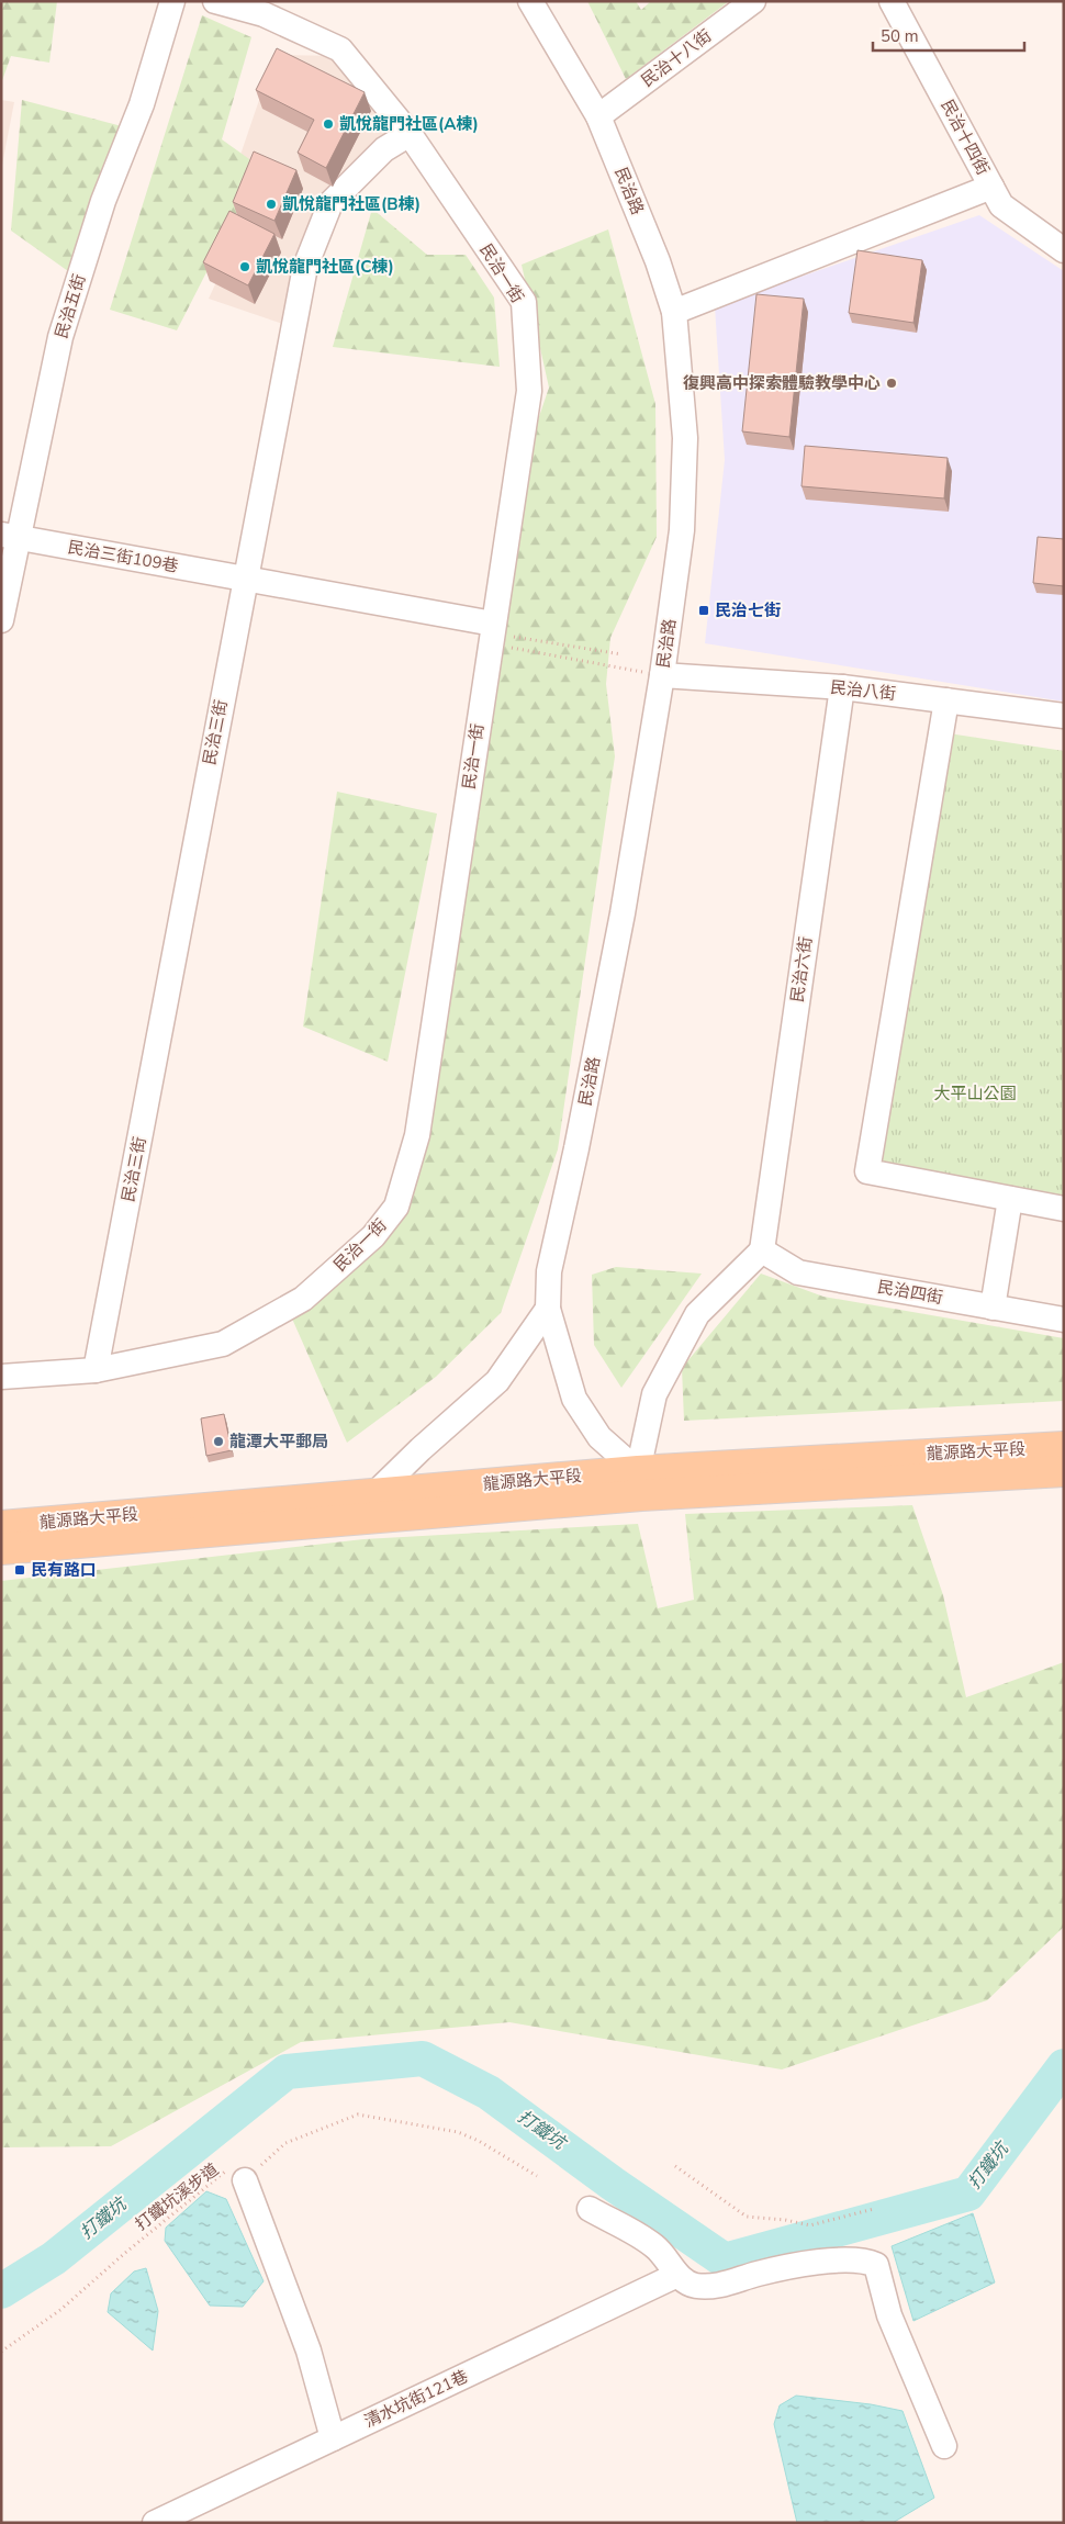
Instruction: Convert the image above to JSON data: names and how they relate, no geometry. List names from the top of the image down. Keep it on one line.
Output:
{"streets":{"main road":["龍源路大平段"],"street":["民治十八街","民治十四街","民治路","民治一街","民治五街","民治三街109巷","民治八街","民治三街","民治六街","民治四街","清水坑街121巷"],"path":["打鐵坑溪步道"]},"crossings":[["民治十八街","民治路"],["民治路","民治八街"],["民治路","龍源路大平段"],["民治一街","民治三街109巷"],["民治一街","民治三街"],["民治五街","民治三街109巷"],["民治三街109巷","民治三街"],["民治八街","民治六街"],["民治六街","民治四街"]],"water":["打鐵坑"],"parks":["大平山公園"],"places":{"other":["凱悅龍門社區(A棟)","凱悅龍門社區(B棟)","凱悅龍門社區(C棟)","復興高中探索體驗教學中心","龍潭大平郵局"],"transit":["民治七街","民有路口"]},"scale_bar":"50 m"}
